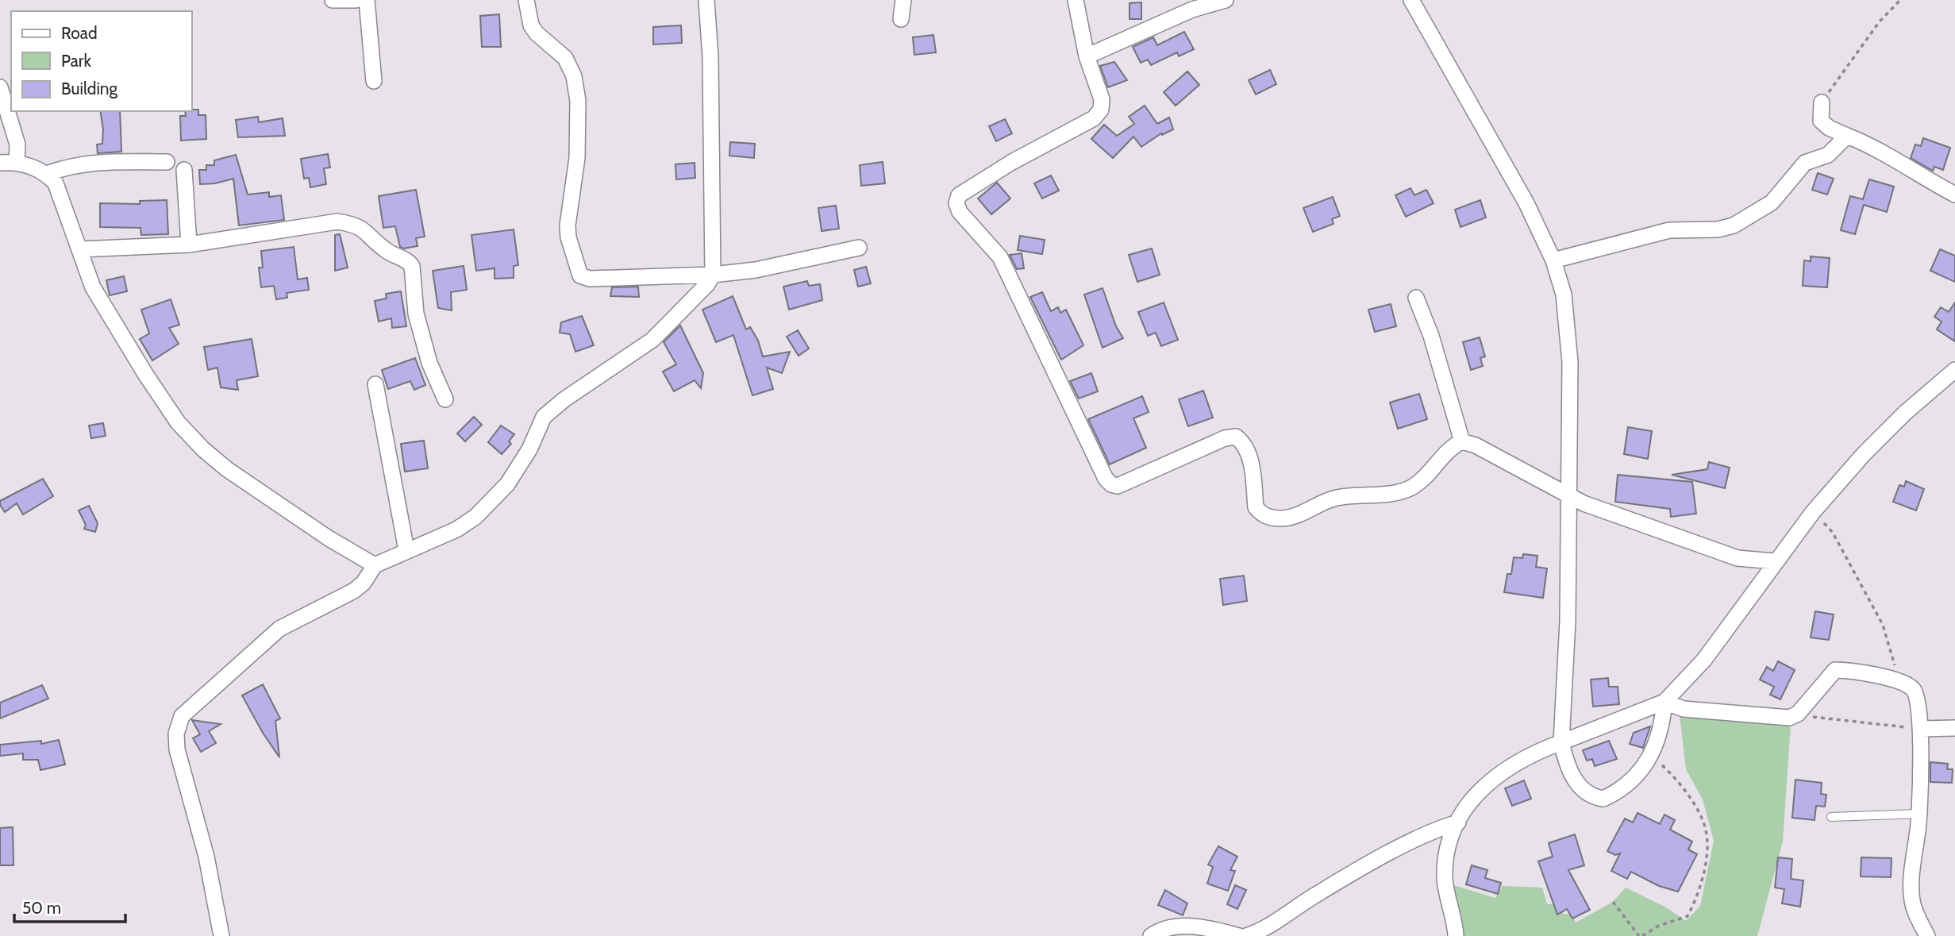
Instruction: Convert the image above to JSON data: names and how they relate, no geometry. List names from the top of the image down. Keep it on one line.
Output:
{"legend":["Road","Park","Building"],"scale_bar":"50 m"}
